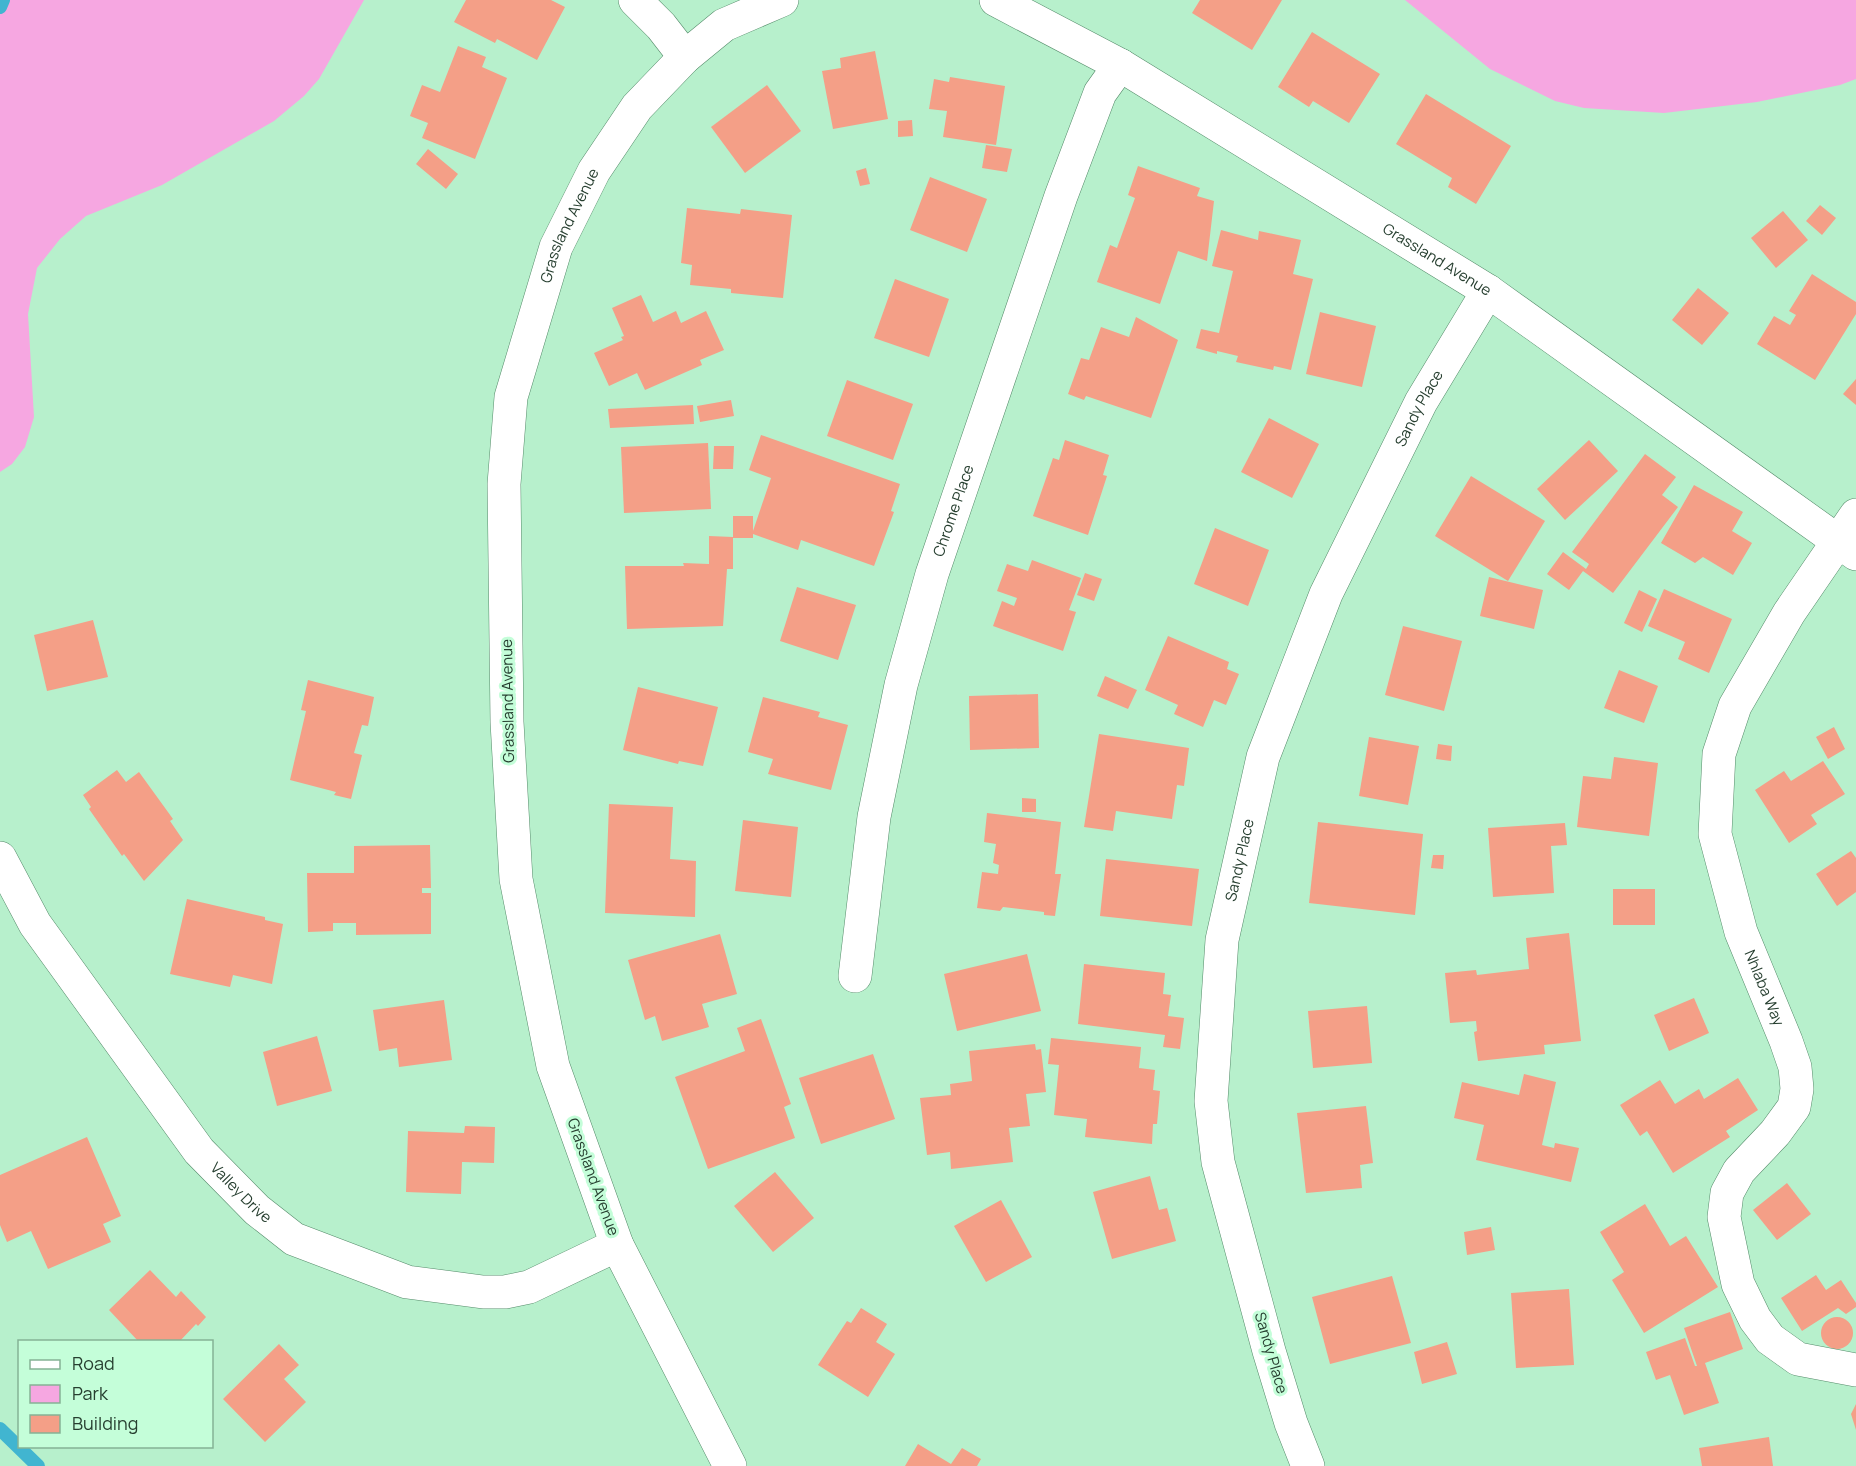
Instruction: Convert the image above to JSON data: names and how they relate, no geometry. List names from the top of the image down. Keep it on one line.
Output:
{"streets":{"street":["Grassland Avenue","Sandy Place","Chrome Place","Nhlaba Way","Valley Drive"]},"crossings":[["Grassland Avenue","Sandy Place"],["Grassland Avenue","Chrome Place"],["Grassland Avenue","Nhlaba Way"],["Grassland Avenue","Valley Drive"]],"legend":["Road","Park","Building"]}
